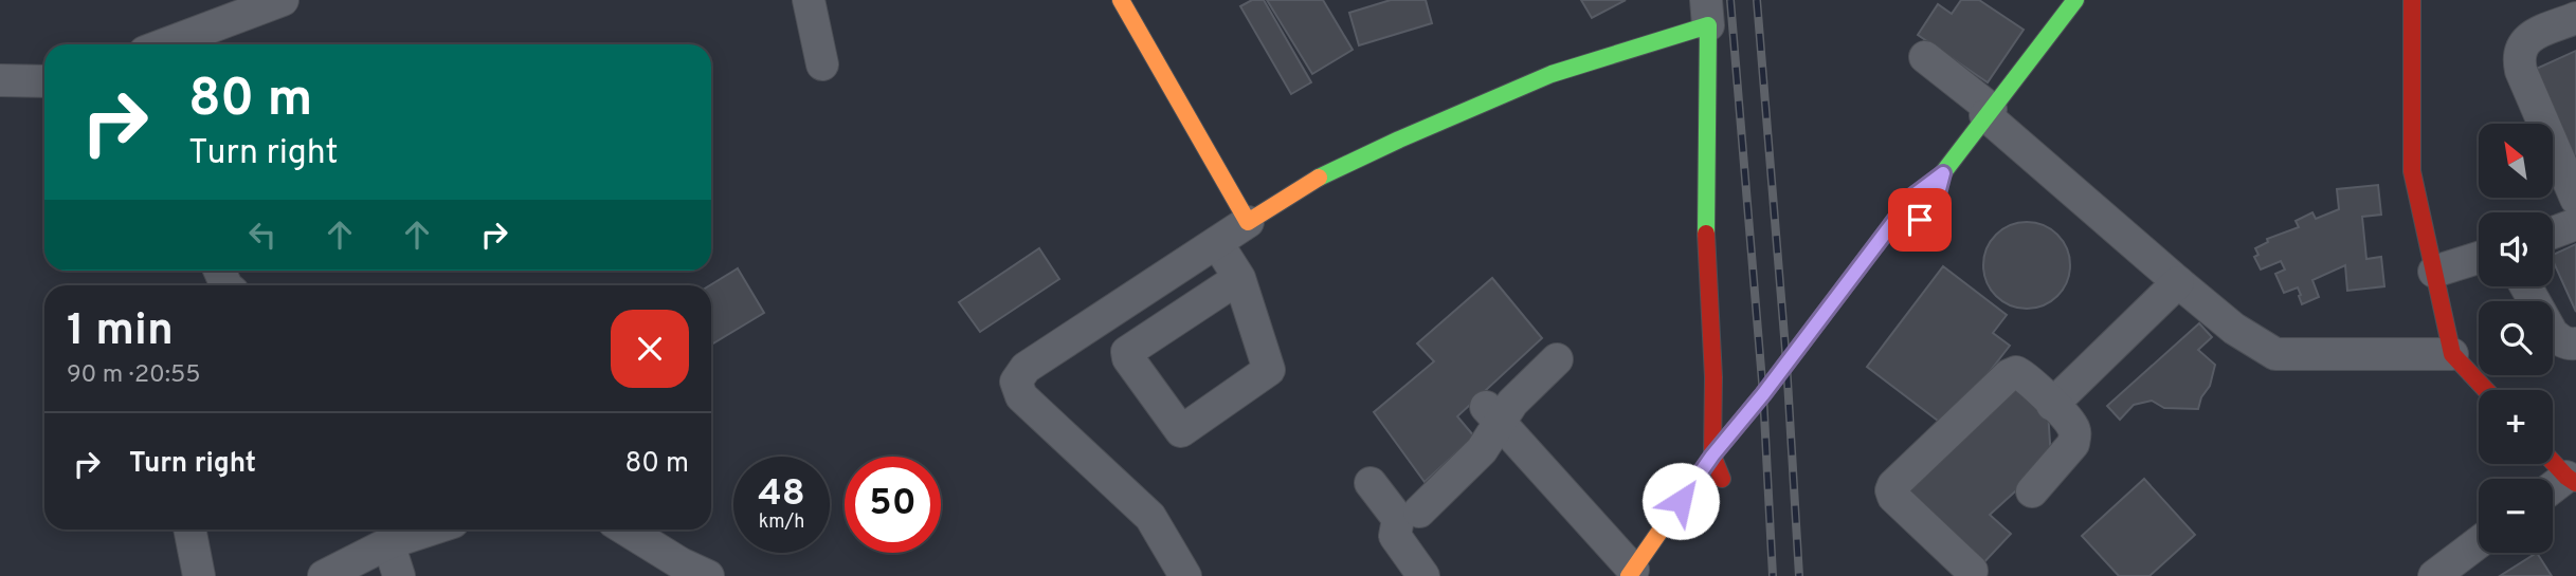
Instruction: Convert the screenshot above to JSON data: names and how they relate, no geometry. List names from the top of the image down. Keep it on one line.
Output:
{"north":"top left","page":{"turn":["80 m","Turn right"],"map_buttons":["+","−"],"heading":["1 min","90 m · 20:55"],"list":[{"name":"Turn right","value":"80 m"}],"speed":"48 km/h","limit":"50"}}
